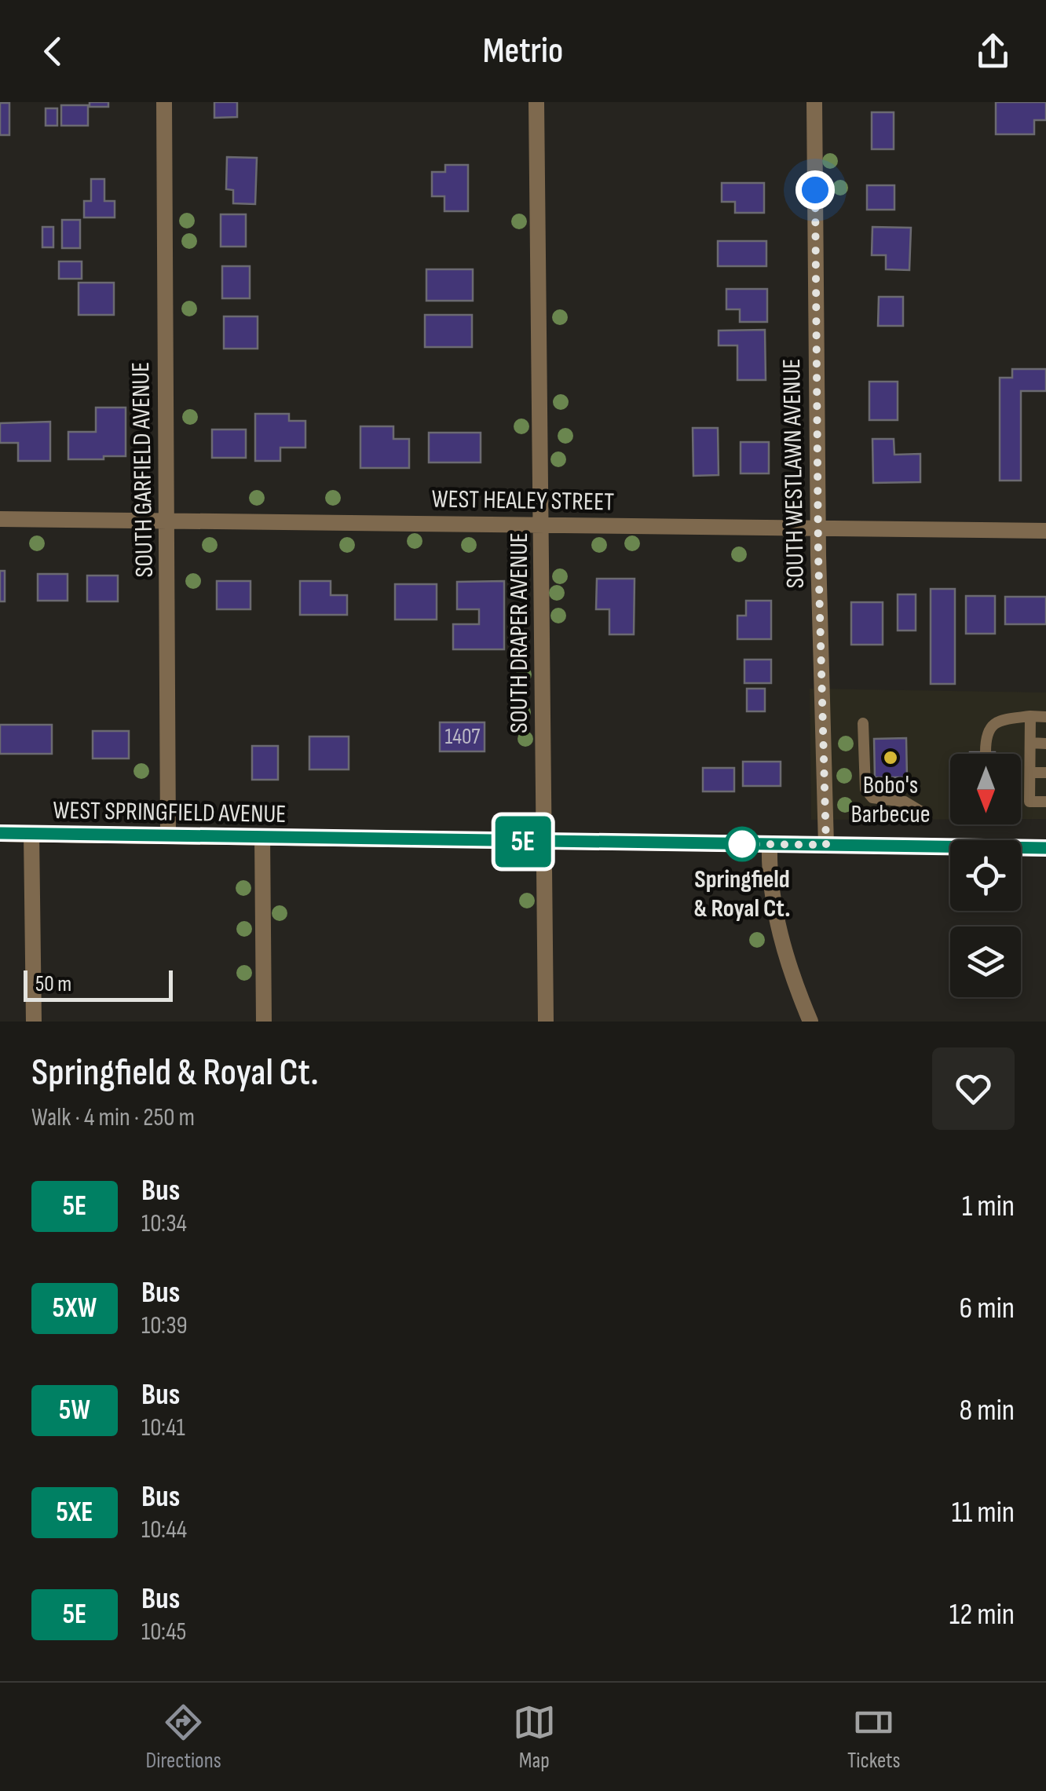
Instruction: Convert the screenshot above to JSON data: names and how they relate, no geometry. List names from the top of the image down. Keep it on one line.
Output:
{"streets":{"main road":["WEST SPRINGFIELD AVENUE"],"street":["SOUTH GARFIELD AVENUE","SOUTH WESTLAWN AVENUE","WEST HEALEY STREET","SOUTH DRAPER AVENUE"]},"crossings":[["SOUTH GARFIELD AVENUE","WEST HEALEY STREET"],["SOUTH GARFIELD AVENUE","WEST SPRINGFIELD AVENUE"],["SOUTH WESTLAWN AVENUE","WEST HEALEY STREET"],["SOUTH WESTLAWN AVENUE","WEST SPRINGFIELD AVENUE"],["WEST HEALEY STREET","SOUTH DRAPER AVENUE"],["SOUTH DRAPER AVENUE","WEST SPRINGFIELD AVENUE"]],"places":["Bobo's Barbecue","Springfield & Royal Ct."],"lines":["bus line 5E"],"house_numbers":["1407"],"scale_bar":"50 m","north":"bottom","page":{"header":"Metrio","on_map":"5E","scale":"50 m","heading":["Springfield & Royal Ct.","Walk · 4 min · 250 m"],"list":[{"mark":"5E","name":"Bus","note":"10:34","value":"1 min"},{"mark":"5XW","name":"Bus","note":"10:39","value":"6 min"},{"mark":"5W","name":"Bus","note":"10:41","value":"8 min"},{"mark":"5XE","name":"Bus","note":"10:44","value":"11 min"},{"mark":"5E","name":"Bus","note":"10:45","value":"12 min"}],"tabs":["Directions","Map","Tickets"]}}
